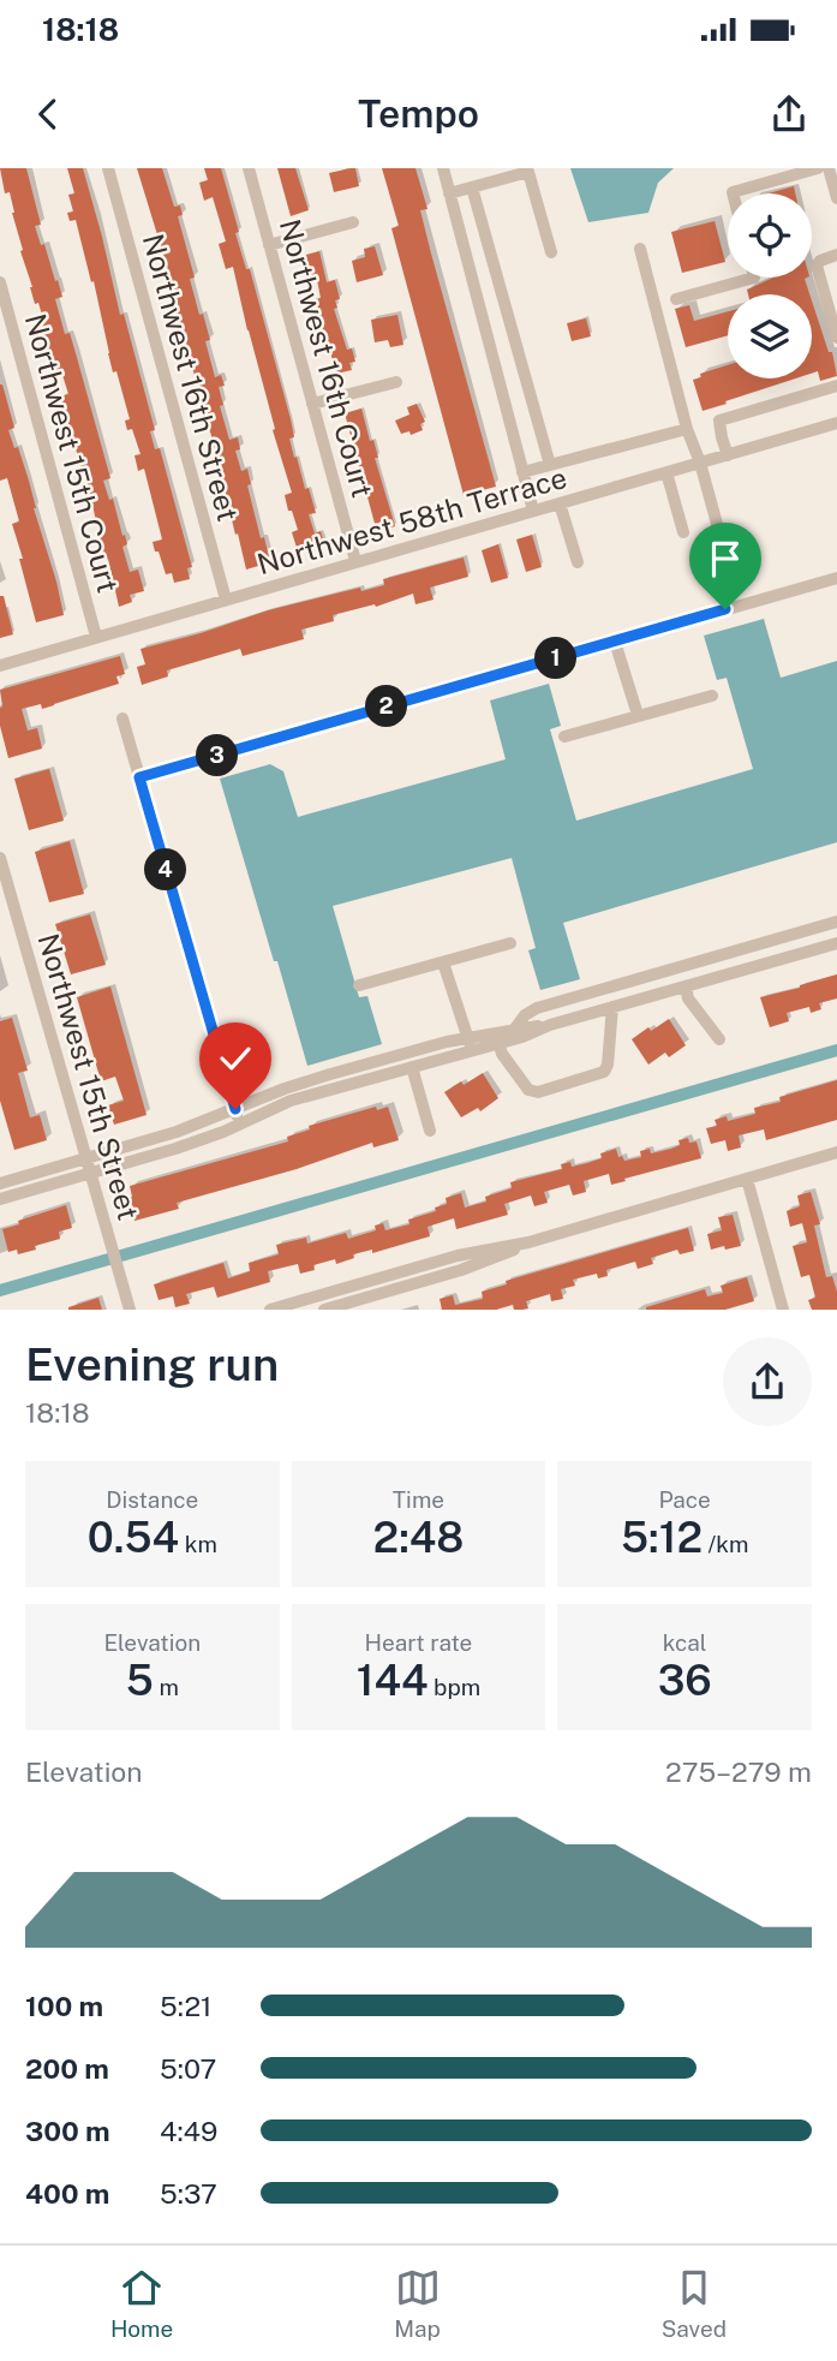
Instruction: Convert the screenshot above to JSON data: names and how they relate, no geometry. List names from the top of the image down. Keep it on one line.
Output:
{"streets":{"street":["Northwest 16th Court","Northwest 16th Street","Northwest 15th Court","Northwest 58th Terrace","Northwest 15th Street"]},"crossings":[["Northwest 16th Court","Northwest 58th Terrace"],["Northwest 16th Street","Northwest 58th Terrace"],["Northwest 15th Court","Northwest 58th Terrace"]],"page":{"status":"18:18","header":"Tempo","pins":["1","2","3","4"],"heading":["Evening run","18:18"],"stats":[["Distance","0.54 km"],["Time","2:48"],["Pace","5:12 /km"],["Elevation","5 m"],["Heart rate","144 bpm"],["kcal","36"]],"chart":["Elevation","275–279 m"],"list":[{"name":"100 m","note":"5:21"},{"name":"200 m","note":"5:07"},{"name":"300 m","note":"4:49"},{"name":"400 m","note":"5:37"}],"tabs":["Home","Map","Saved"]}}
